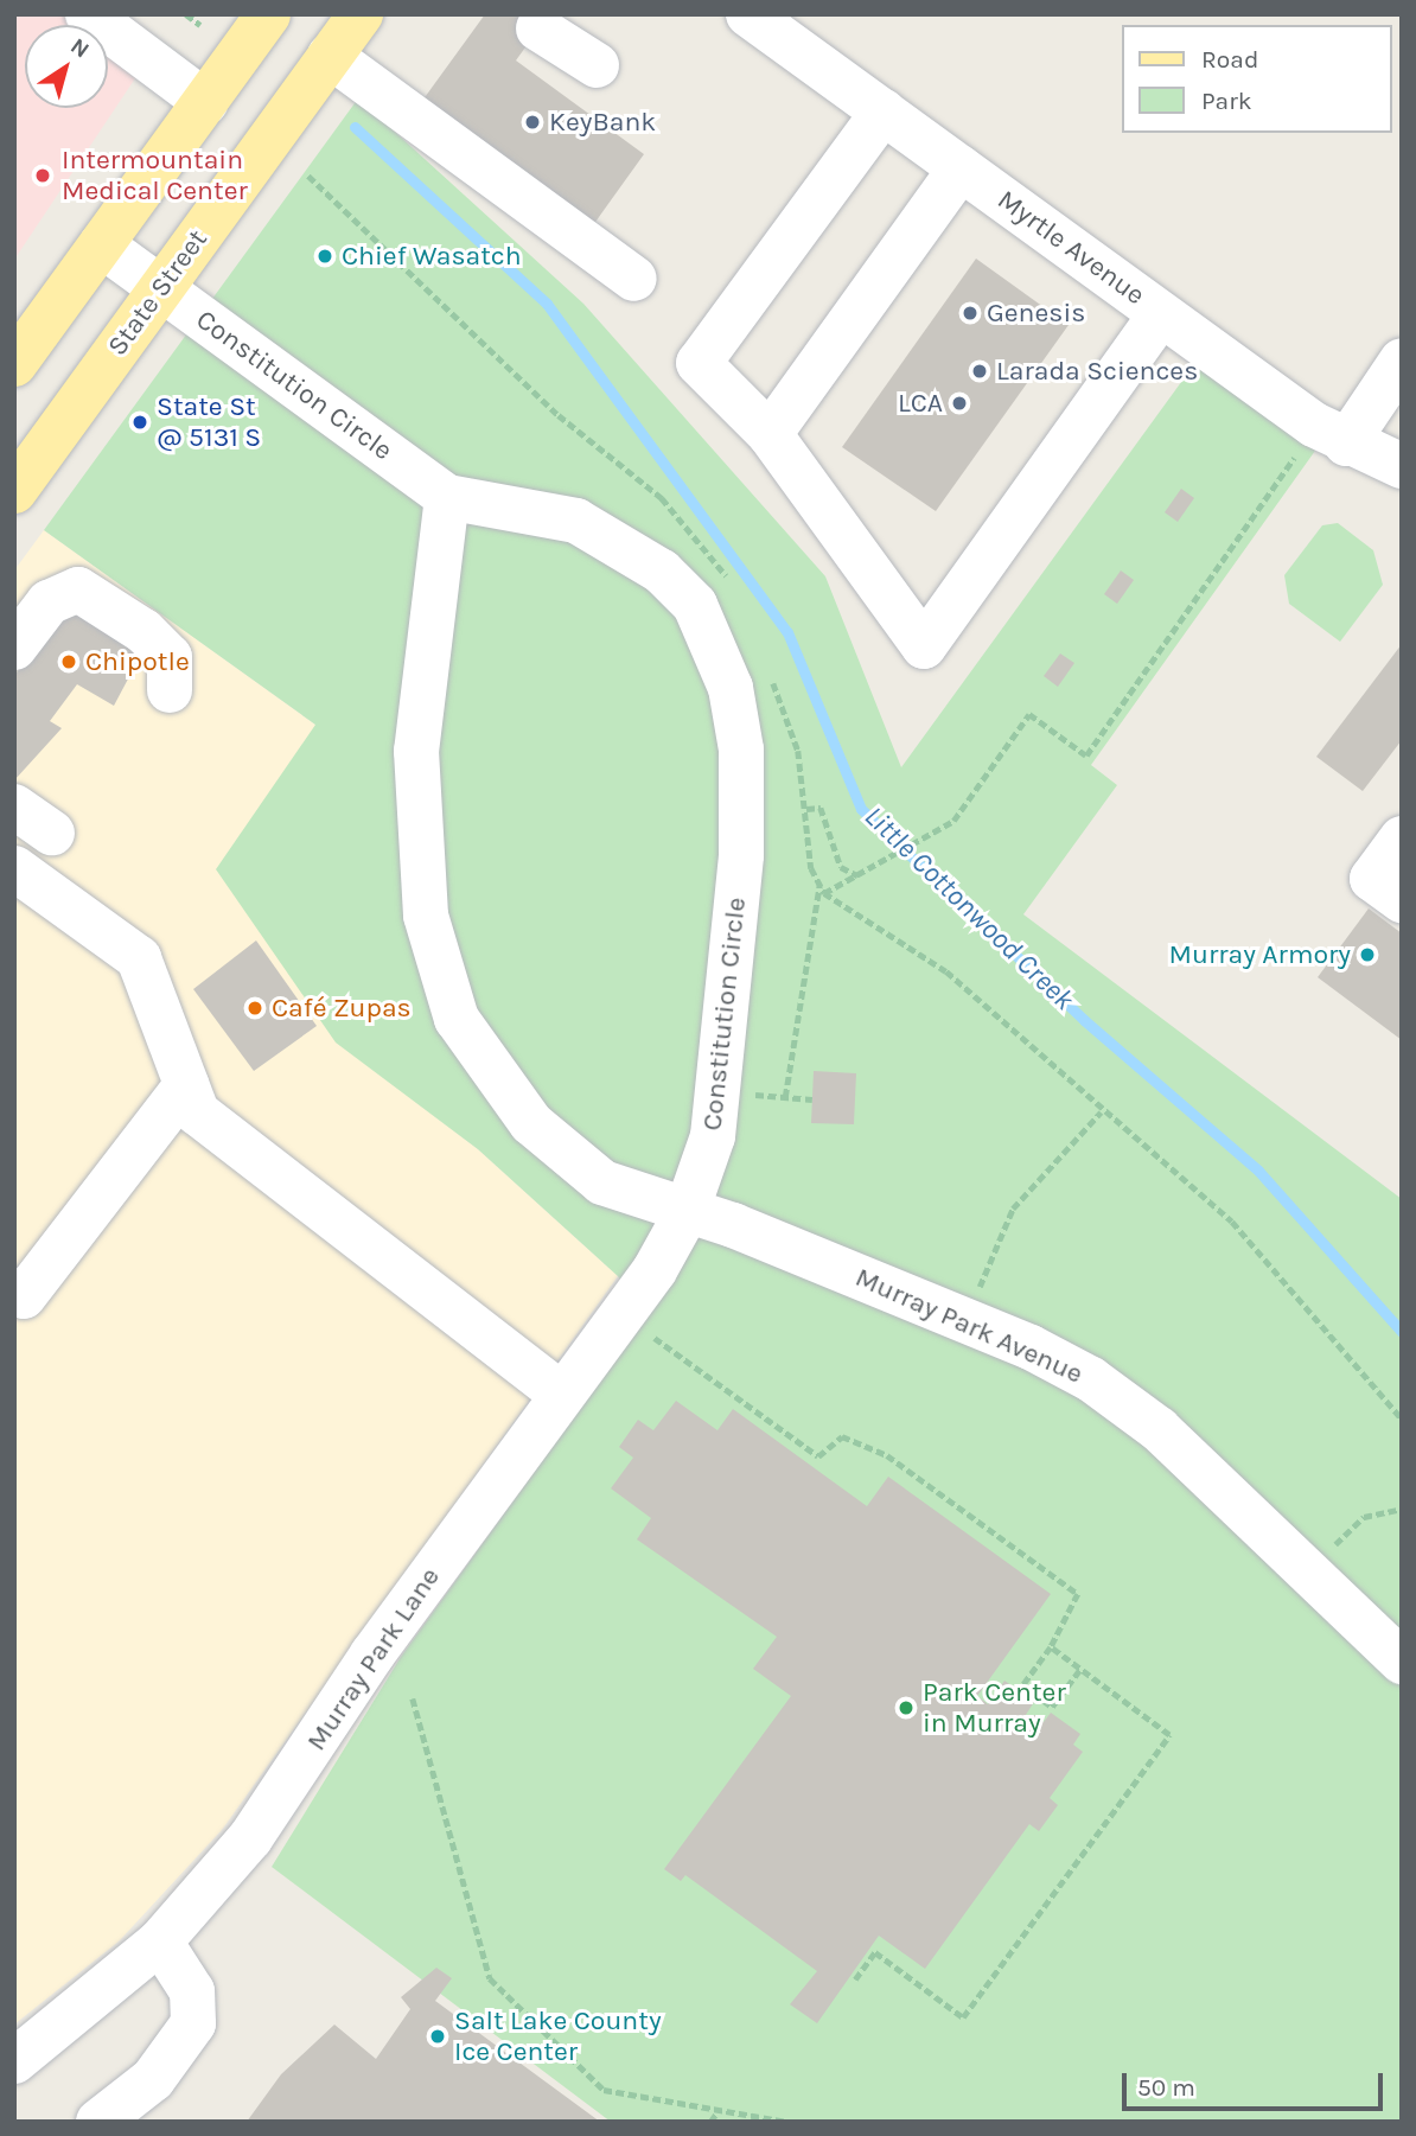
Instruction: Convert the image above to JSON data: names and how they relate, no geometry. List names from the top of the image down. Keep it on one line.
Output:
{"streets":{"main road":["State Street"],"street":["Myrtle Avenue","Constitution Circle","Murray Park Avenue","Murray Park Lane"]},"crossings":[["State Street","Constitution Circle"],["Constitution Circle","Murray Park Avenue"],["Constitution Circle","Murray Park Lane"],["Murray Park Avenue","Murray Park Lane"]],"water":["Little Cottonwood Creek"],"places":["KeyBank","Intermountain Medical Center","Chief Wasatch","Genesis","Larada Sciences","LCA","State St @ 5131 S","Chipotle","Murray Armory","Café Zupas","Park Center in Murray","Salt Lake County Ice Center"],"legend":["Road","Park"],"scale_bar":"50 m","north":"top right"}
